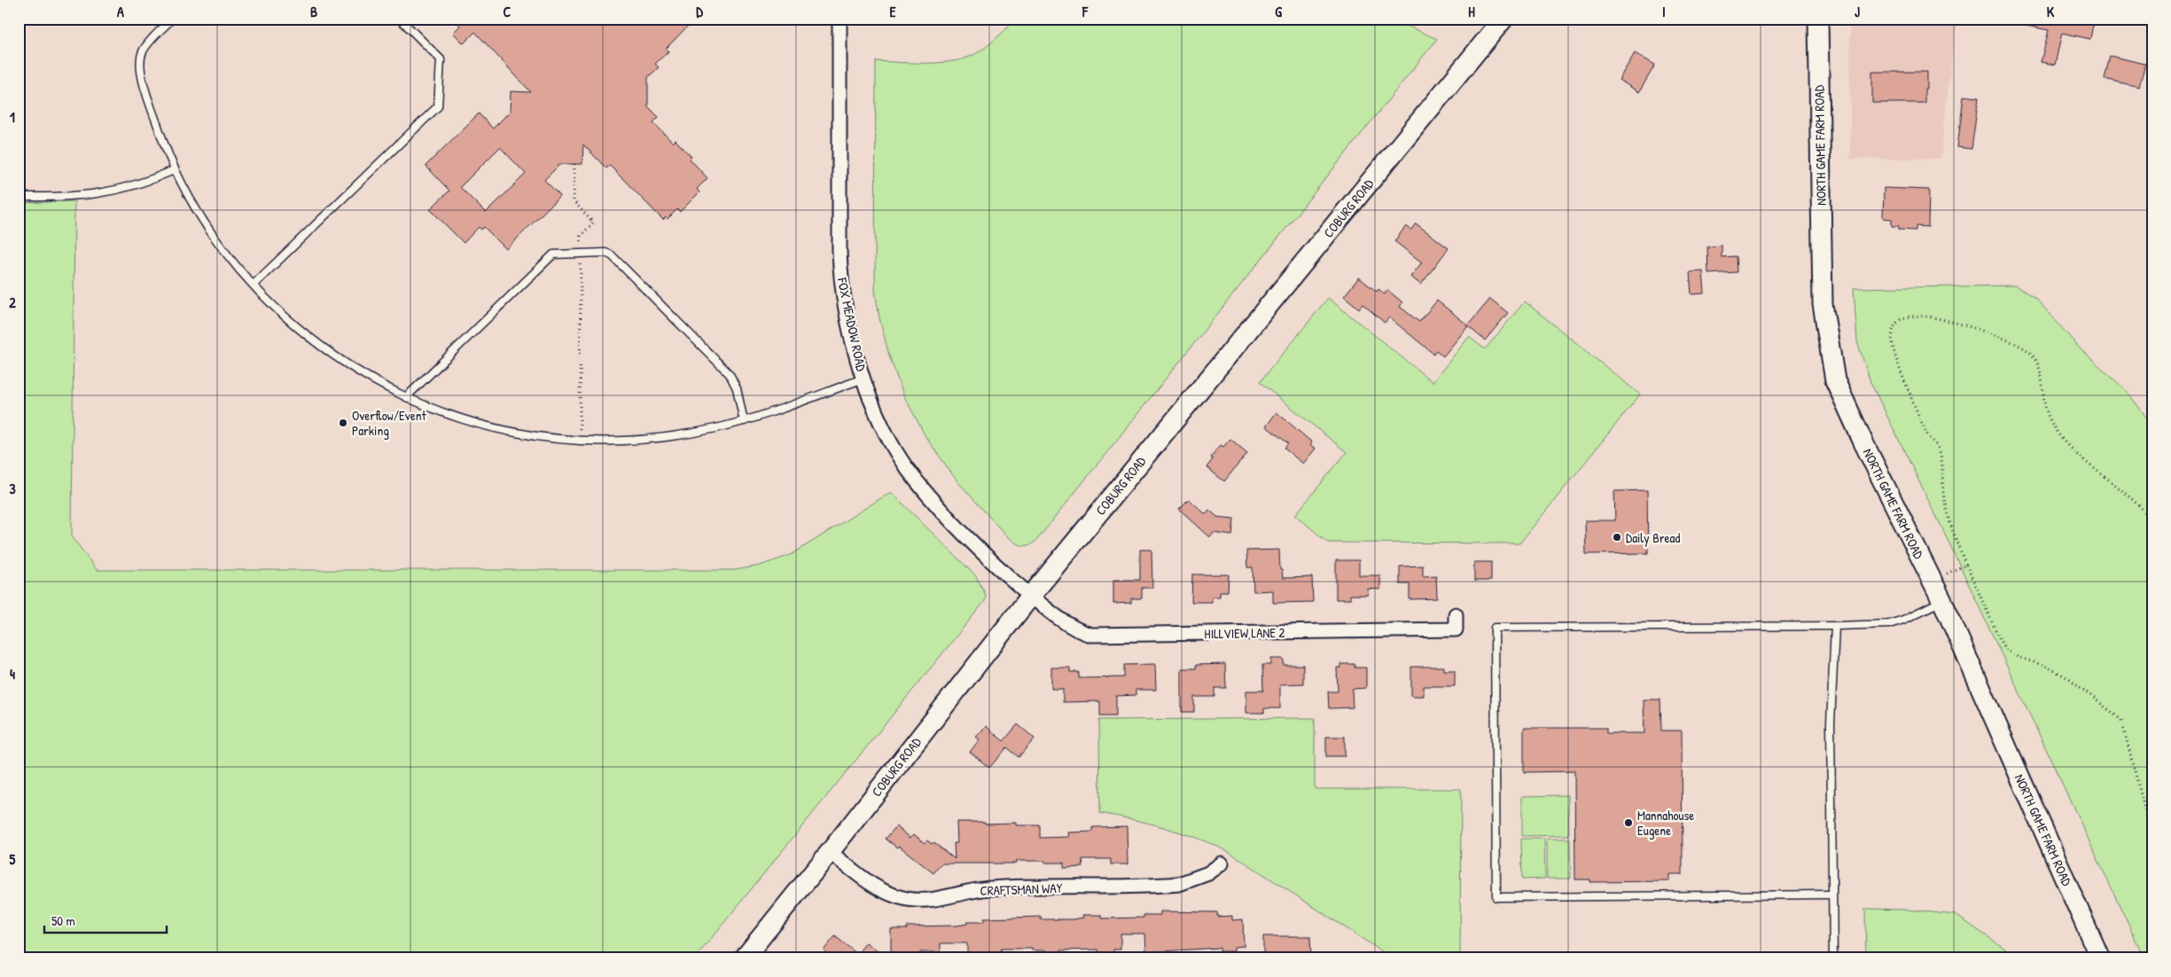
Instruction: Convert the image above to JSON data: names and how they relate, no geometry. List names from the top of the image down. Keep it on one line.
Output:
{"streets":{"main road":["NORTH GAME FARM ROAD","COBURG ROAD"],"street":["FOX MEADOW ROAD","HILLVIEW LANE 2","CRAFTSMAN WAY"]},"crossings":[["COBURG ROAD","FOX MEADOW ROAD"],["COBURG ROAD","HILLVIEW LANE 2"],["COBURG ROAD","CRAFTSMAN WAY"],["FOX MEADOW ROAD","HILLVIEW LANE 2"]],"places":["Overflow/Event Parking","Daily Bread","Mannahouse Eugene"],"scale_bar":"50 m","grid":{"columns":["A","B","C","D","E","F","G","H","I","J","K"],"rows":["1","2","3","4","5"]}}
